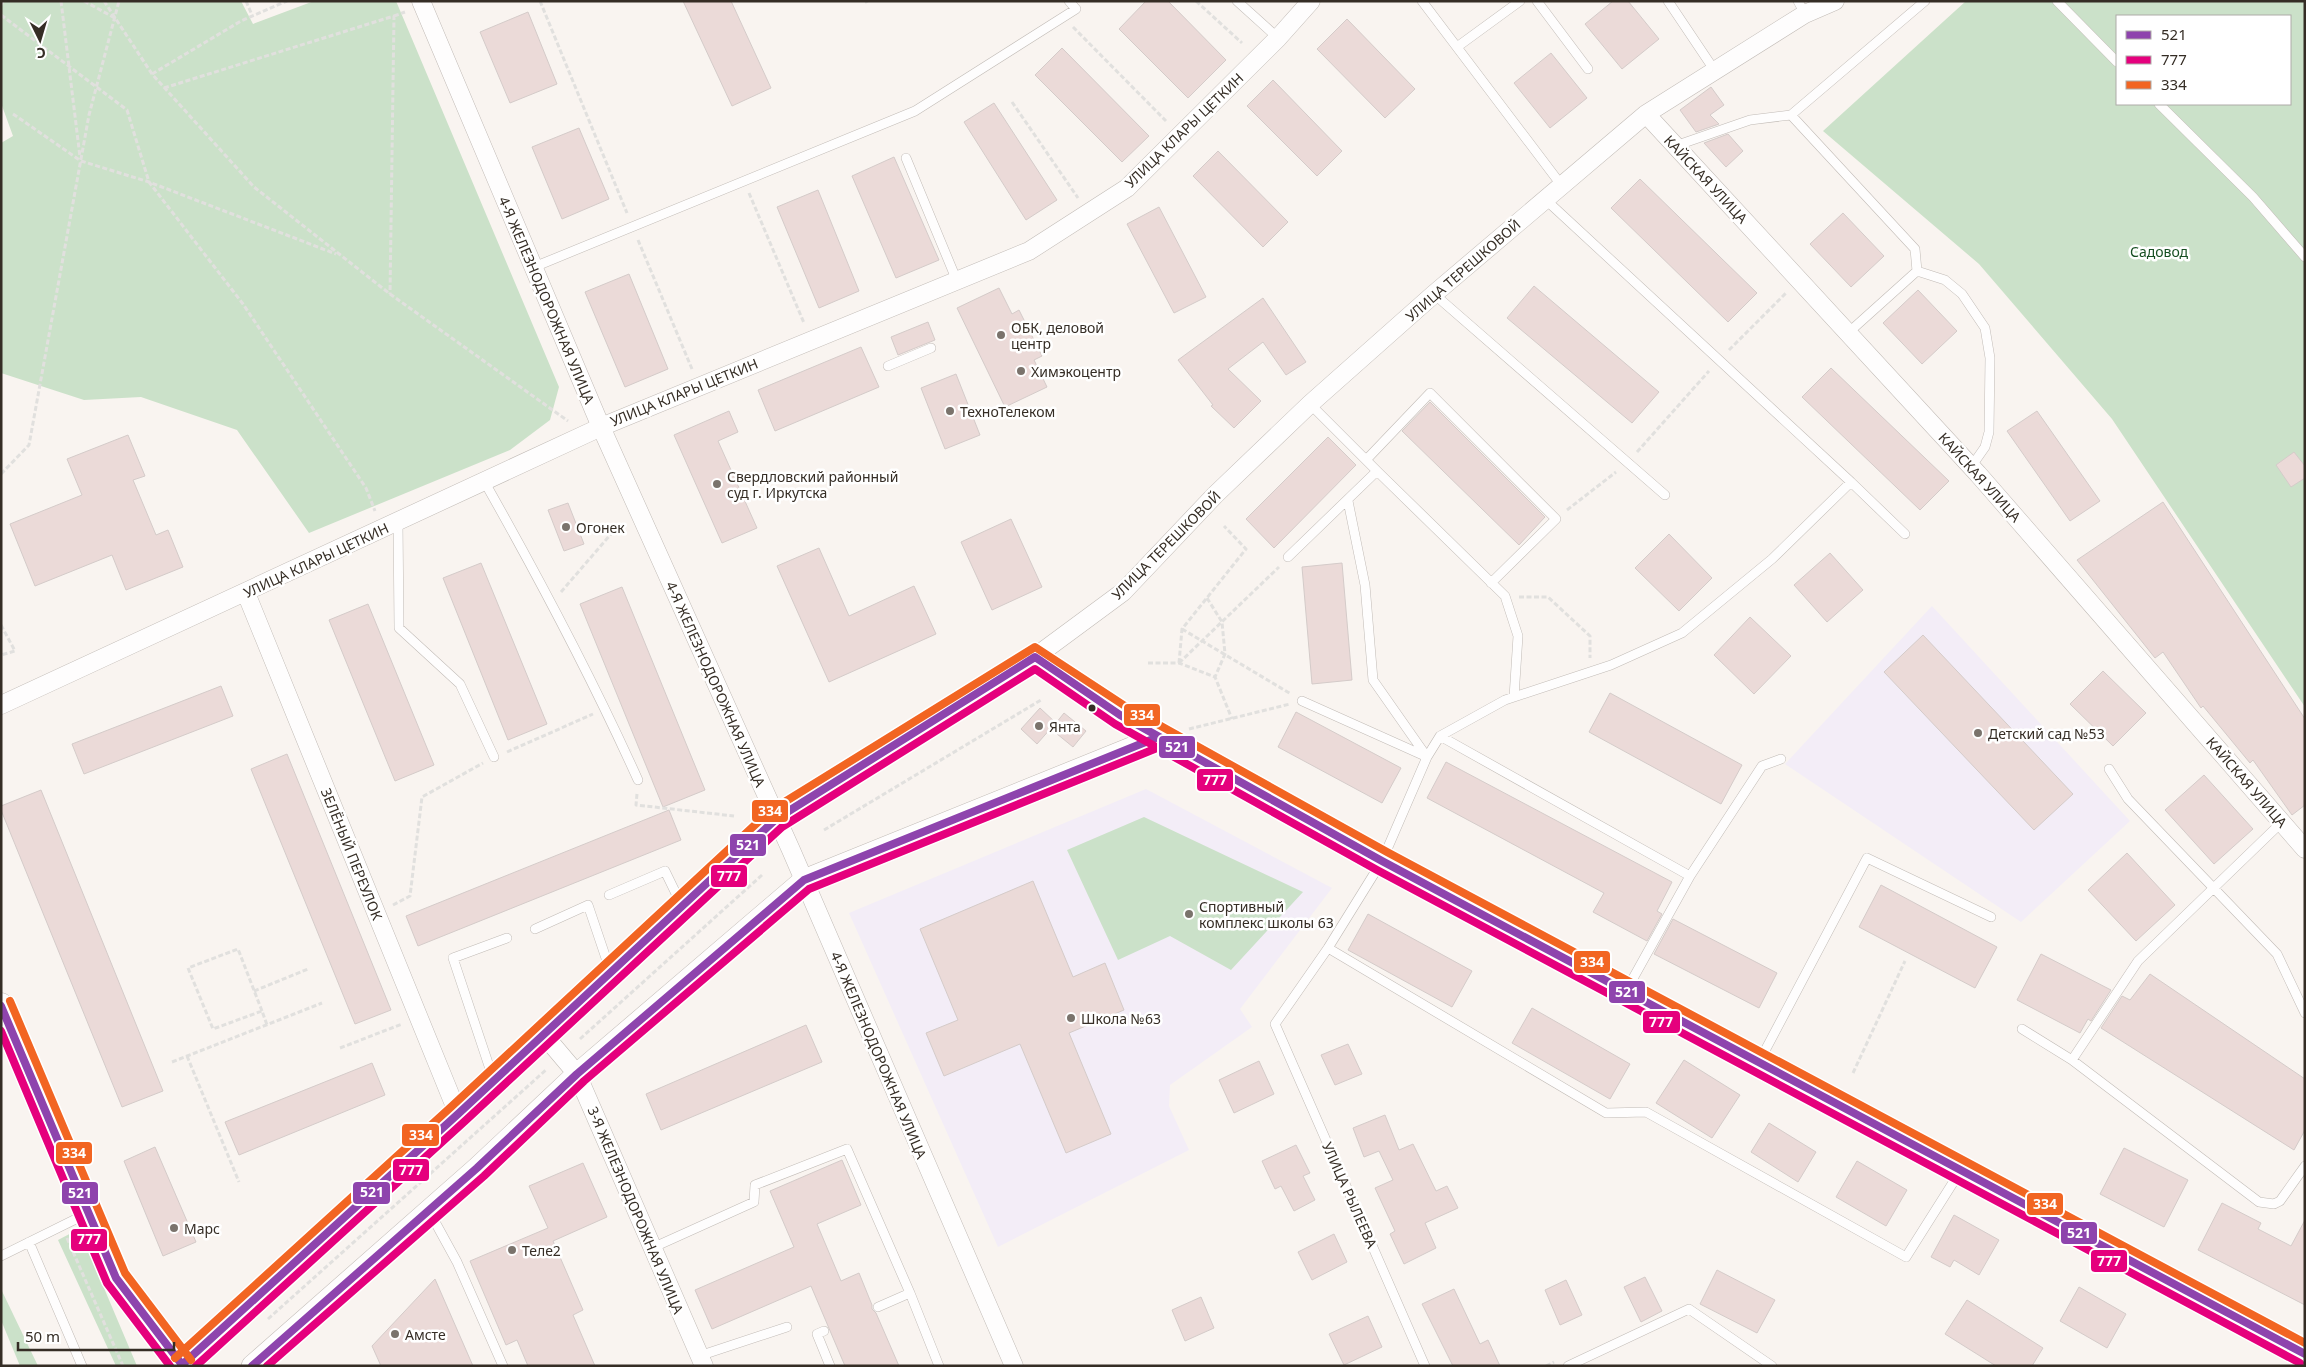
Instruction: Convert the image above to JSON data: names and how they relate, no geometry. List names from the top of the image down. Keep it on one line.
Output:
{"streets":{"street":["УЛИЦА КЛАРЫ ЦЕТКИН","КАЙСКАЯ УЛИЦА","УЛИЦА ТЕРЕШКОВОЙ","4-Я ЖЕЛЕЗНОДОРОЖНАЯ УЛИЦА","ЗЕЛЁНЫЙ ПЕРЕУЛОК","3-Я ЖЕЛЕЗНОДОРОЖНАЯ УЛИЦА"],"lane":["УЛИЦА РЫЛЕЕВА"]},"crossings":[["УЛИЦА КЛАРЫ ЦЕТКИН","4-Я ЖЕЛЕЗНОДОРОЖНАЯ УЛИЦА"],["УЛИЦА КЛАРЫ ЦЕТКИН","ЗЕЛЁНЫЙ ПЕРЕУЛОК"],["КАЙСКАЯ УЛИЦА","УЛИЦА ТЕРЕШКОВОЙ"],["УЛИЦА ТЕРЕШКОВОЙ","4-Я ЖЕЛЕЗНОДОРОЖНАЯ УЛИЦА"],["УЛИЦА ТЕРЕШКОВОЙ","ЗЕЛЁНЫЙ ПЕРЕУЛОК"],["УЛИЦА ТЕРЕШКОВОЙ","3-Я ЖЕЛЕЗНОДОРОЖНАЯ УЛИЦА"]],"parks":["Садовод"],"places":["ОБК, деловой центр","Химэкоцентр","ТехноТелеком","Свердловский районный суд г. Иркутска","Огонек","Янта","Детский сад №53","Спортивный комплекс школы 63","Школа №63","Марс","Теле2","Амсте"],"lines":["transit line 334","transit line 521","transit line 777"],"legend":["521","777","334"],"scale_bar":"50 m","north":"bottom"}
